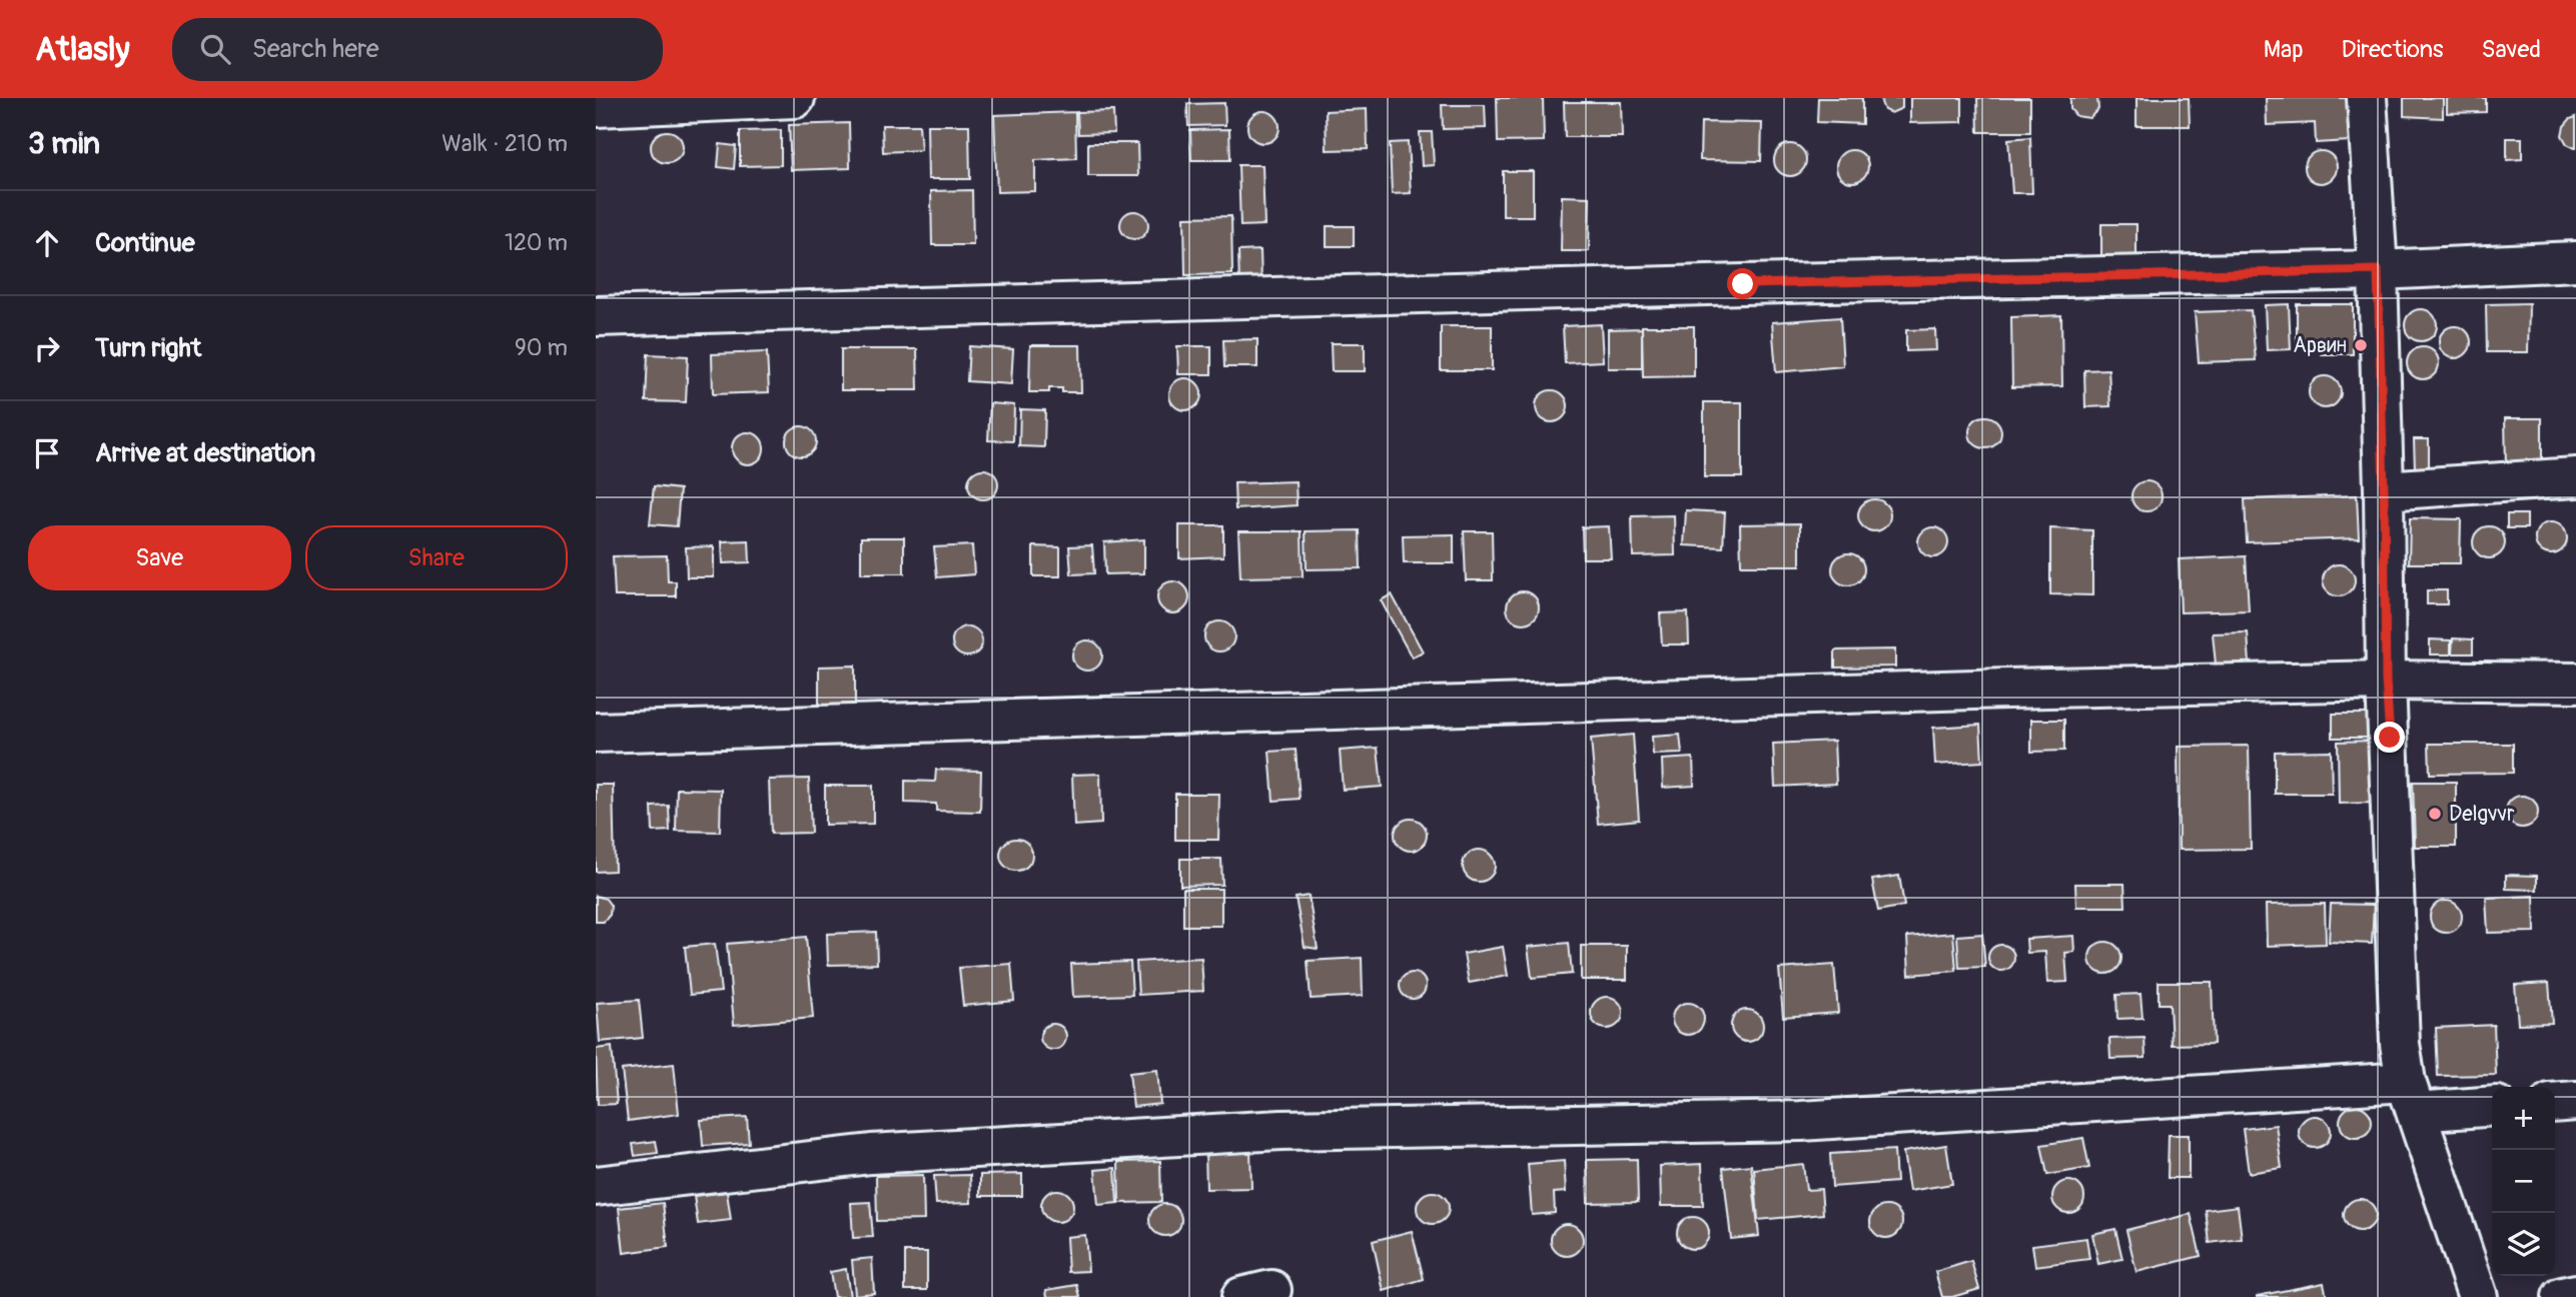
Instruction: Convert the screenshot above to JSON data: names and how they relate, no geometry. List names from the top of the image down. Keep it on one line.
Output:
{"places":["Арвин","Delgvvr"],"page":{"header":"Atlasly","search":"Search here","nav":["Map","Directions","Saved"],"heading":["3 min","Walk · 210 m"],"list":[["Continue","120 m"],["Turn right","90 m"],"Arrive at destination"],"buttons":["Save","Share"],"map_buttons":["+","−"]}}
